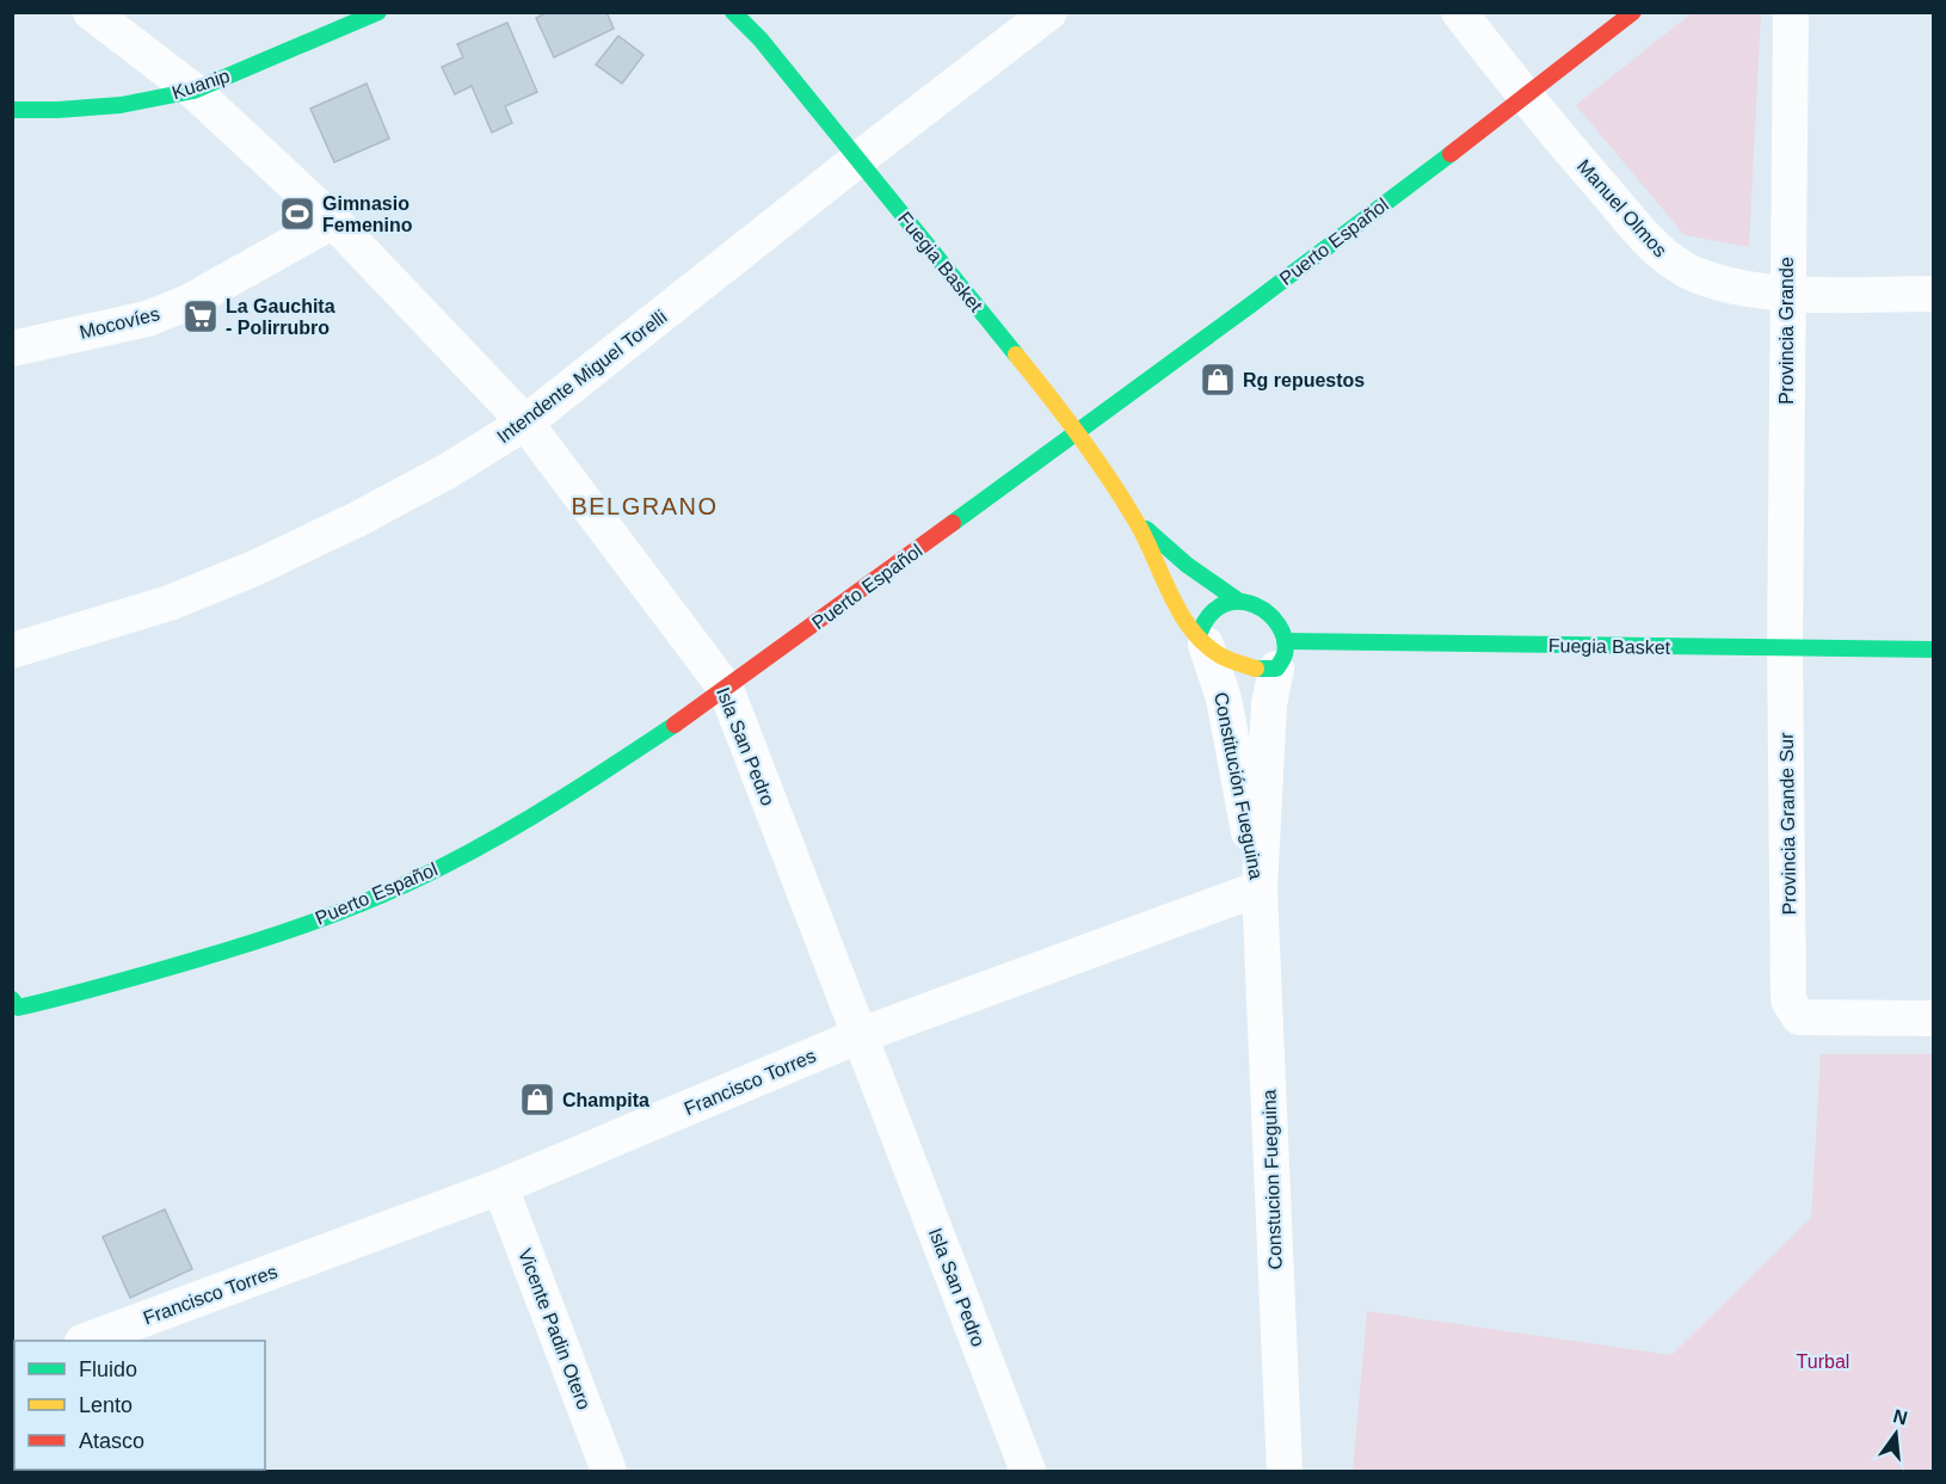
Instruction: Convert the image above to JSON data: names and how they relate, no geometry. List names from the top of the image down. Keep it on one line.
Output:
{"streets":{"main road":["Kuanip","Puerto Español","Fuegia Basket"],"street":["Manuel Olmos","Mocovíes","Provincia Grande","Intendente Miguel Torelli","Isla San Pedro","Constitución Fueguina","Provincia Grande Sur","Francisco Torres","Constucion Fueguina","Vicente Padin Otero"]},"crossings":[["Kuanip","Isla San Pedro"],["Manuel Olmos","Puerto Español"],["Manuel Olmos","Provincia Grande"],["Puerto Español","Fuegia Basket"],["Puerto Español","Isla San Pedro"],["Fuegia Basket","Provincia Grande"],["Fuegia Basket","Intendente Miguel Torelli"],["Fuegia Basket","Constitución Fueguina"],["Fuegia Basket","Provincia Grande Sur"],["Mocovíes","Isla San Pedro"],["Provincia Grande","Provincia Grande Sur"],["Intendente Miguel Torelli","Isla San Pedro"],["Isla San Pedro","Francisco Torres"],["Constitución Fueguina","Francisco Torres"],["Constitución Fueguina","Constucion Fueguina"],["Francisco Torres","Constucion Fueguina"],["Francisco Torres","Vicente Padin Otero"]],"districts":["BELGRANO"],"parks":["Turbal"],"places":{"sports":["Gimnasio Femenino"],"supermarket":["La Gauchita - Polirrubro"],"shop":["Rg repuestos","Champita"]},"legend":["Fluido","Lento","Atasco"],"north":"top"}
